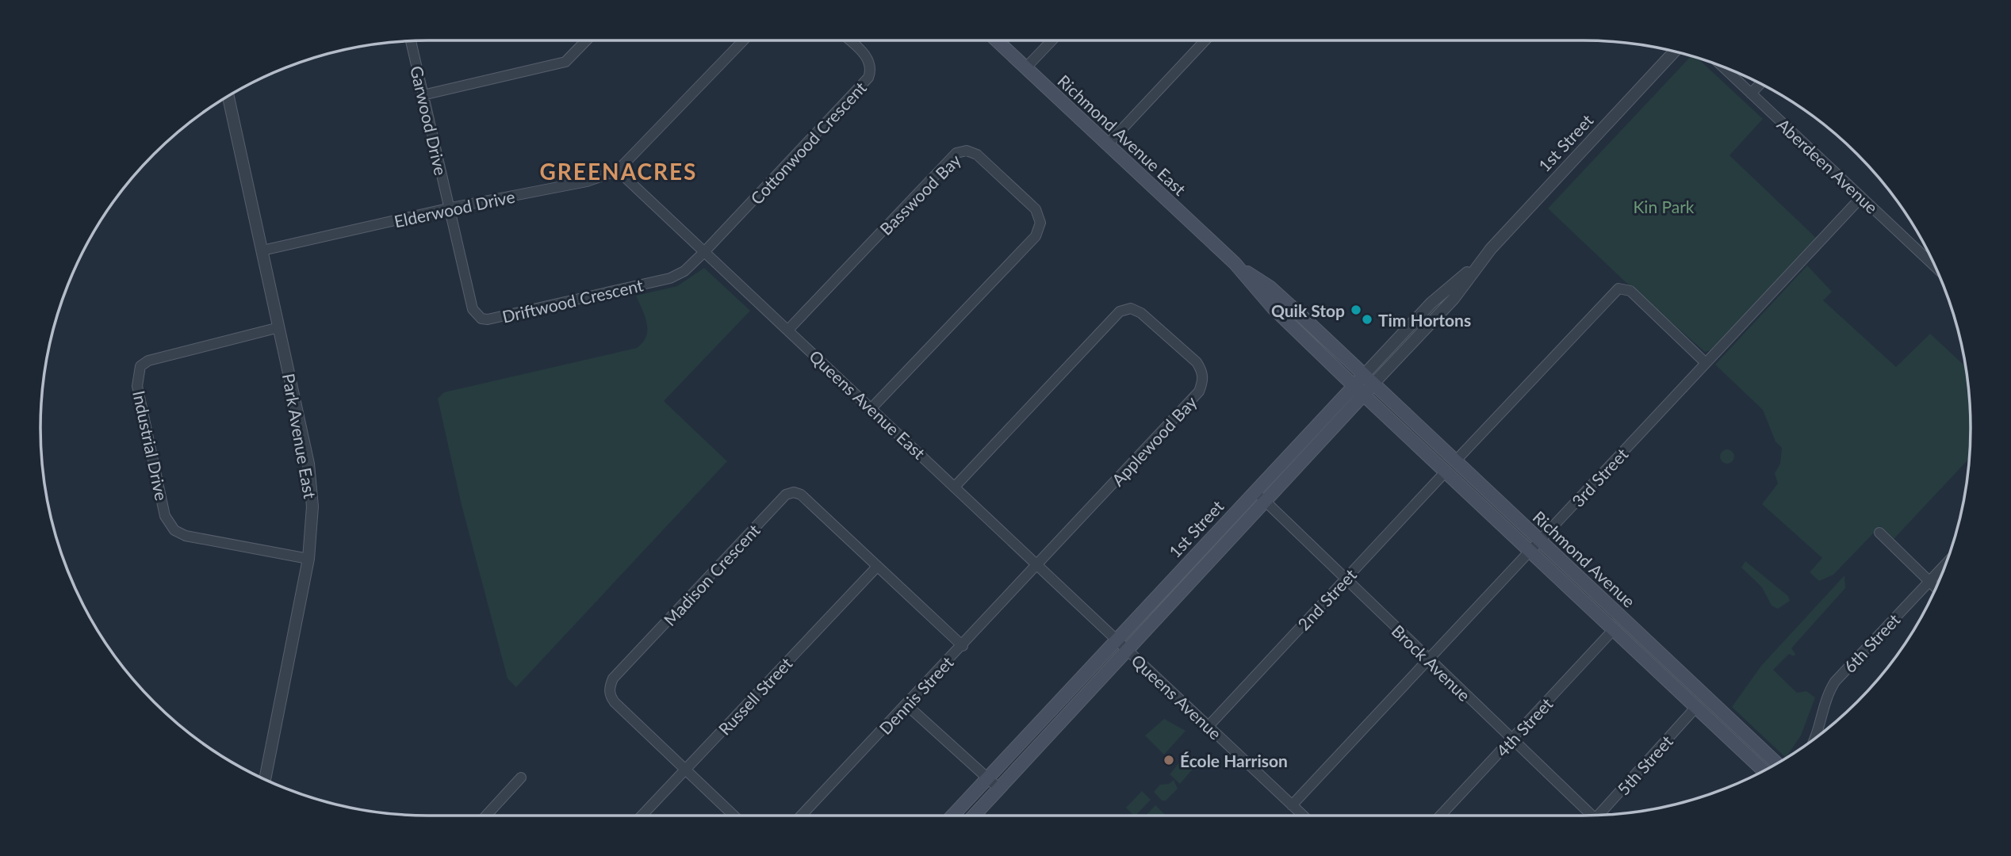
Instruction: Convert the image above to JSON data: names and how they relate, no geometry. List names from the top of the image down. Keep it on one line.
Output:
{"streets":{"main road":["Richmond Avenue East","1st Street","Richmond Avenue"],"street":["Garwood Drive","Cottonwood Crescent","Aberdeen Avenue","Basswood Bay","Elderwood Drive","Driftwood Crescent","Queens Avenue East","Park Avenue East","Applewood Bay","Industrial Drive","3rd Street","Madison Crescent","2nd Street","6th Street","Brock Avenue","Dennis Street","Russell Street","Queens Avenue","4th Street","5th Street"]},"crossings":[["Garwood Drive","Elderwood Drive"],["Garwood Drive","Driftwood Crescent"],["Richmond Avenue East","1st Street"],["Richmond Avenue East","Richmond Avenue"],["Cottonwood Crescent","Driftwood Crescent"],["Cottonwood Crescent","Queens Avenue East"],["1st Street","Queens Avenue East"],["1st Street","Richmond Avenue"],["1st Street","Brock Avenue"],["1st Street","Queens Avenue"],["Aberdeen Avenue","3rd Street"],["Basswood Bay","Queens Avenue East"],["Elderwood Drive","Driftwood Crescent"],["Elderwood Drive","Queens Avenue East"],["Elderwood Drive","Park Avenue East"],["Driftwood Crescent","Queens Avenue East"],["Queens Avenue East","Applewood Bay"],["Queens Avenue East","Dennis Street"],["Queens Avenue East","Queens Avenue"],["Park Avenue East","Industrial Drive"],["Applewood Bay","Dennis Street"],["3rd Street","Richmond Avenue"],["3rd Street","Brock Avenue"],["3rd Street","Queens Avenue"],["Richmond Avenue","2nd Street"],["Richmond Avenue","4th Street"],["Richmond Avenue","5th Street"],["Madison Crescent","Dennis Street"],["Madison Crescent","Russell Street"],["2nd Street","Brock Avenue"],["2nd Street","Queens Avenue"],["Brock Avenue","4th Street"]],"districts":["GREENACRES"],"parks":["Kin Park"],"places":["Quik Stop","Tim Hortons","École Harrison"]}
